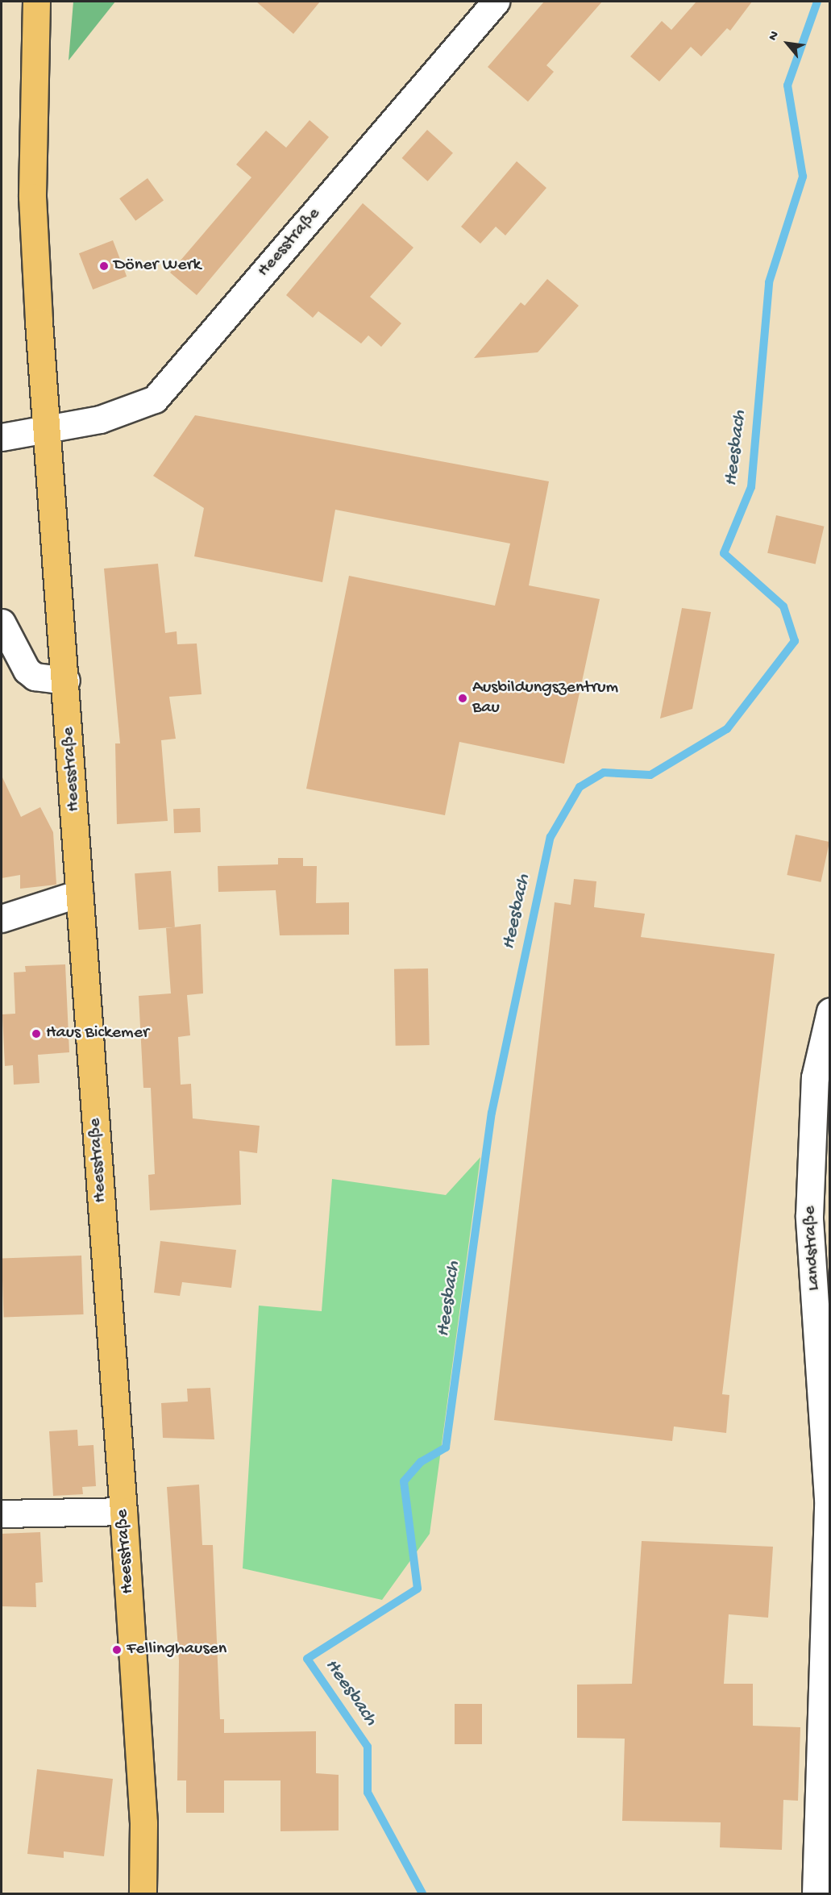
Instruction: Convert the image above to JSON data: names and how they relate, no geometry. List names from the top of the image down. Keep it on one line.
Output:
{"streets":{"main road":["Heesstraße"],"street":["Landstraße"]},"water":["Heesbach"],"places":["Döner Werk","Ausbildungszentrum Bau","Haus Bickemer","Fellinghausen"],"north":"top left"}
